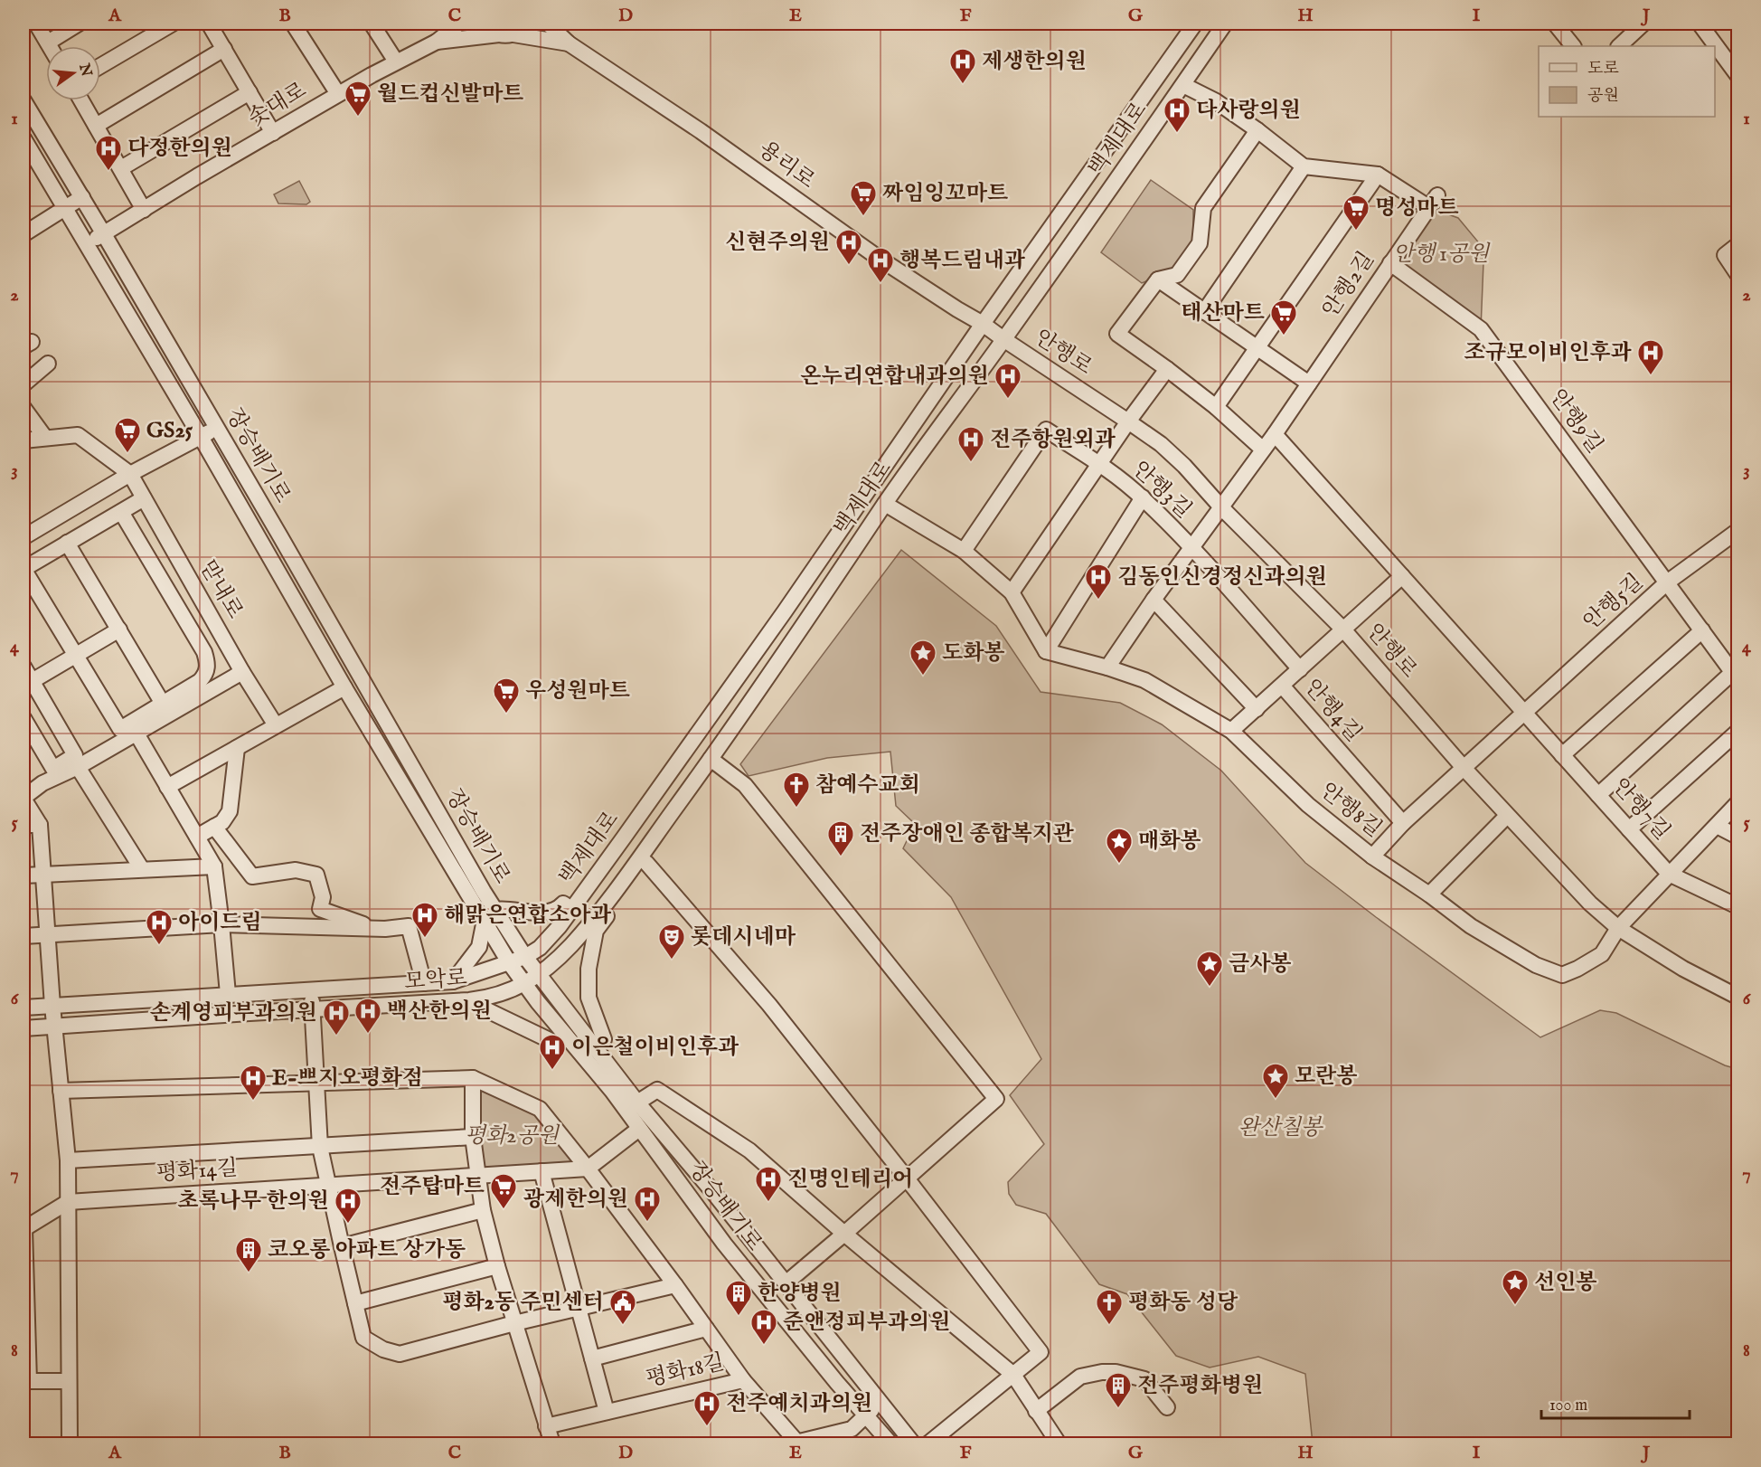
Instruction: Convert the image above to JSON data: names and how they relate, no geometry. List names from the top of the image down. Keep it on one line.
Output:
{"streets":{"street":["솟대로","백제대로","용리로","안행2길","안행로","안행9길","장승배기로","안행3길","맏내로","안행5길","안행4길","안행7길","안행8길","모악로","평화14길","평화18길"]},"crossings":[["솟대로","장승배기로"],["백제대로","용리로"],["백제대로","안행로"],["백제대로","장승배기로"],["백제대로","모악로"],["용리로","안행로"],["안행2길","안행로"],["안행2길","안행9길"],["안행2길","안행3길"],["안행로","안행3길"],["안행로","안행5길"],["안행로","안행4길"],["안행로","안행7길"],["안행로","안행8길"],["안행9길","안행5길"],["안행9길","안행7길"],["장승배기로","모악로"],["안행3길","안행4길"],["안행3길","안행8길"],["안행5길","안행4길"],["안행5길","안행8길"],["안행4길","안행8길"],["안행7길","안행8길"]],"parks":["안행 1공원","완산칠봉","평화2공원"],"places":{"hospital":["제생한의원","다사랑의원","다정한의원","신현주의원","행복드림내과","조규모이비인후과","온누리연합내과의원","전주항원외과","김동인신경정신과의원","해맑은연합소아과","아이드림","백산한의원","손계영피부과의원","이은철이비인후과","E-쁘지오평화점","진명인테리어","광제한의원","초록나무 한의원","준앤정피부과의원","전주예치과의원"],"supermarket":["월드컵신발마트","짜임잉꼬마트","명성마트","태산마트","GS25","우성원마트","전주탑마트"],"place":["도화봉","매화봉","금사봉","모란봉","선인봉"],"church":["참예수교회","평화동 성당"],"building":["전주장애인 종합복지관","코오롱 아파트 상가동","한양병원","전주평화병원"],"theatre":["롯데시네마"],"public building":["평화2동 주민센터"]},"legend":["도로","공원"],"scale_bar":"100 m","north":"right","grid":{"columns":["A","B","C","D","E","F","G","H","I","J"],"rows":["1","2","3","4","5","6","7","8"]}}
